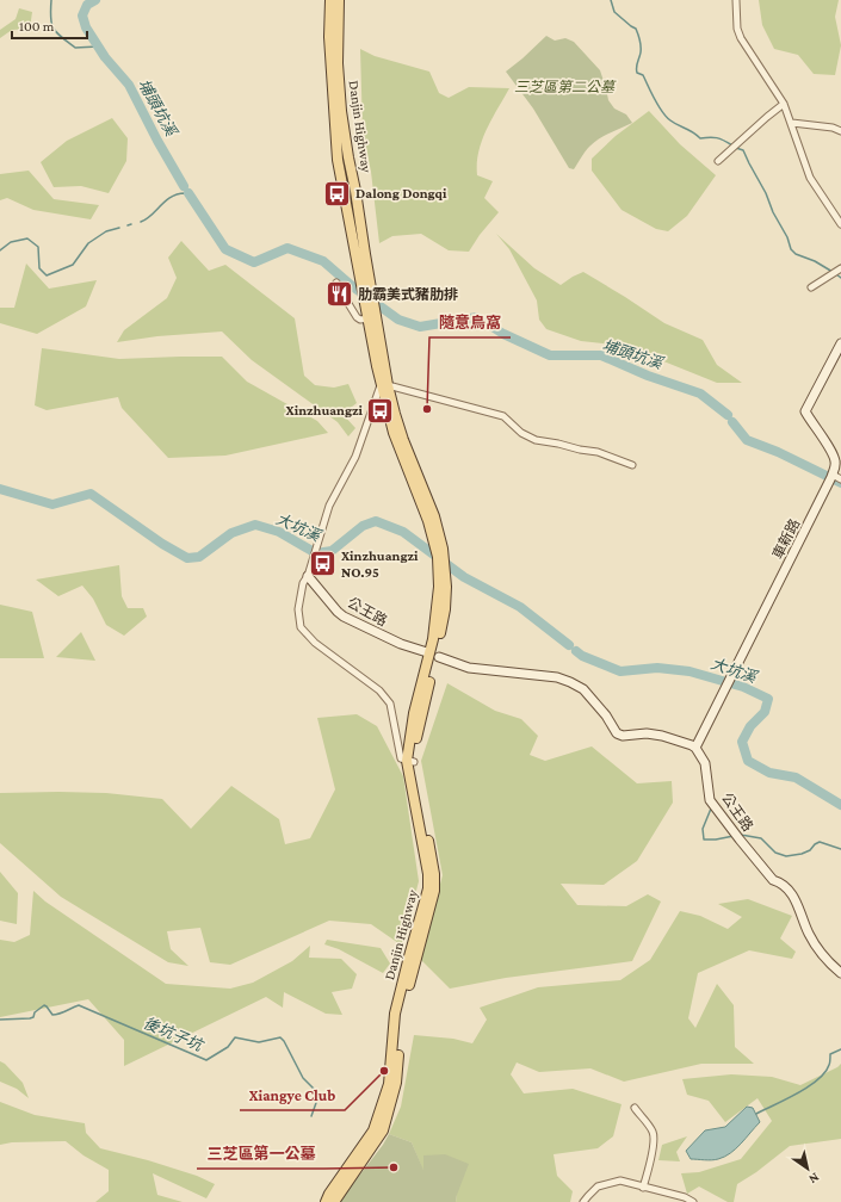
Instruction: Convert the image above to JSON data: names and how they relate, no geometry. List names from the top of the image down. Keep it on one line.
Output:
{"streets":{"main road":["Danjin Highway"],"street":["車新路","公王路"]},"crossings":[["Danjin Highway","公王路"],["車新路","公王路"]],"water":["埔頭坑溪","大坑溪","後坑子坑"],"parks":["三芝區第二公墓"],"places":{"bus stop":["Dalong Dongqi","Xinzhuangzi","Xinzhuangzi NO.95"],"restaurant":["肋霸美式豬肋排"],"other":["隨意鳥窩","Xiangye Club","三芝區第一公墓"]},"scale_bar":"100 m","north":"bottom right"}
